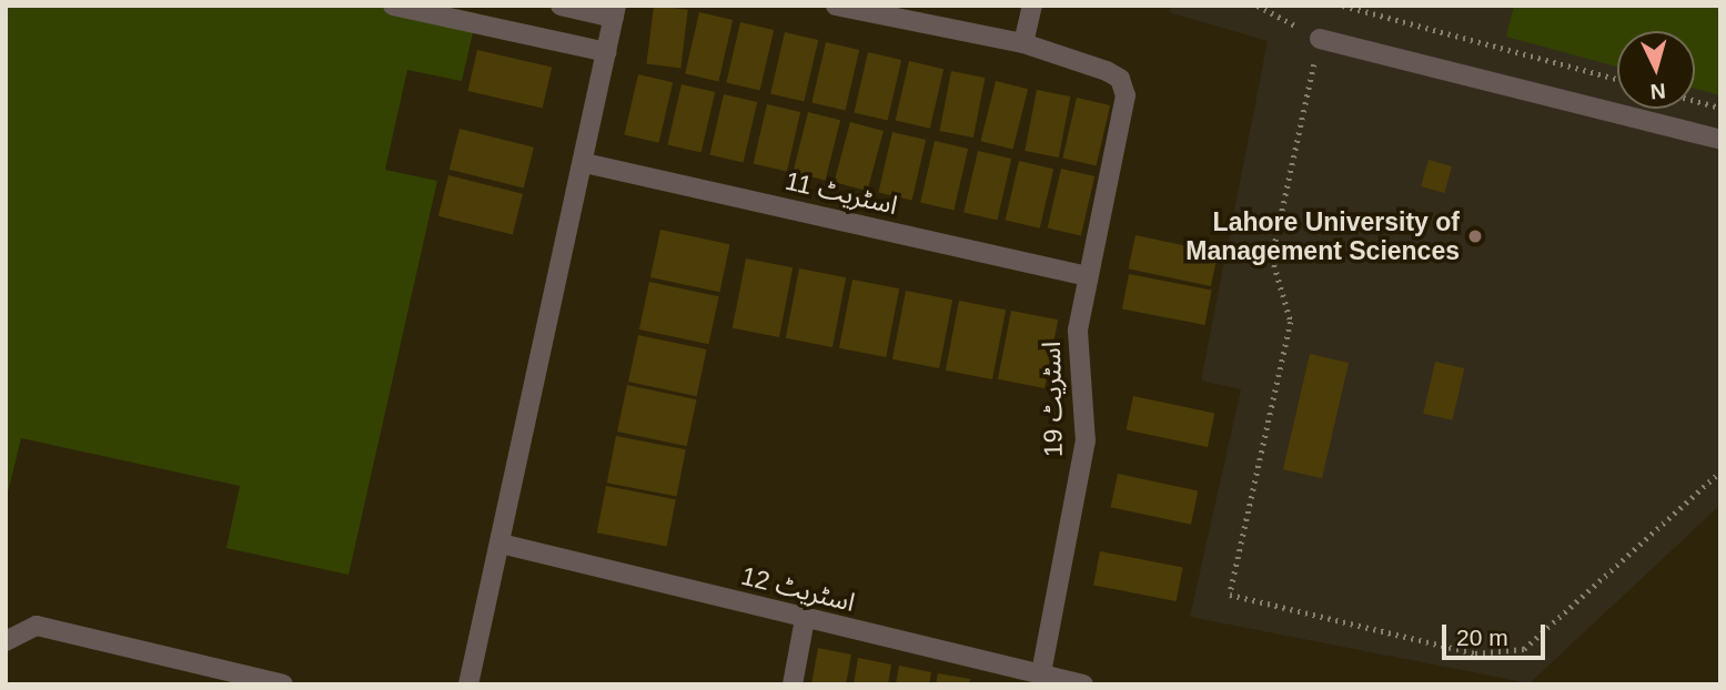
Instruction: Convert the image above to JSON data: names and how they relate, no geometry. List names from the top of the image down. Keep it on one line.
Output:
{"streets":{"street":["اسٹریٹ 11","اسٹریٹ 19","اسٹریٹ 12"]},"crossings":[["اسٹریٹ 11","اسٹریٹ 19"],["اسٹریٹ 19","اسٹریٹ 12"]],"places":["Lahore University of Management Sciences"],"scale_bar":"20 m","north":"bottom"}
